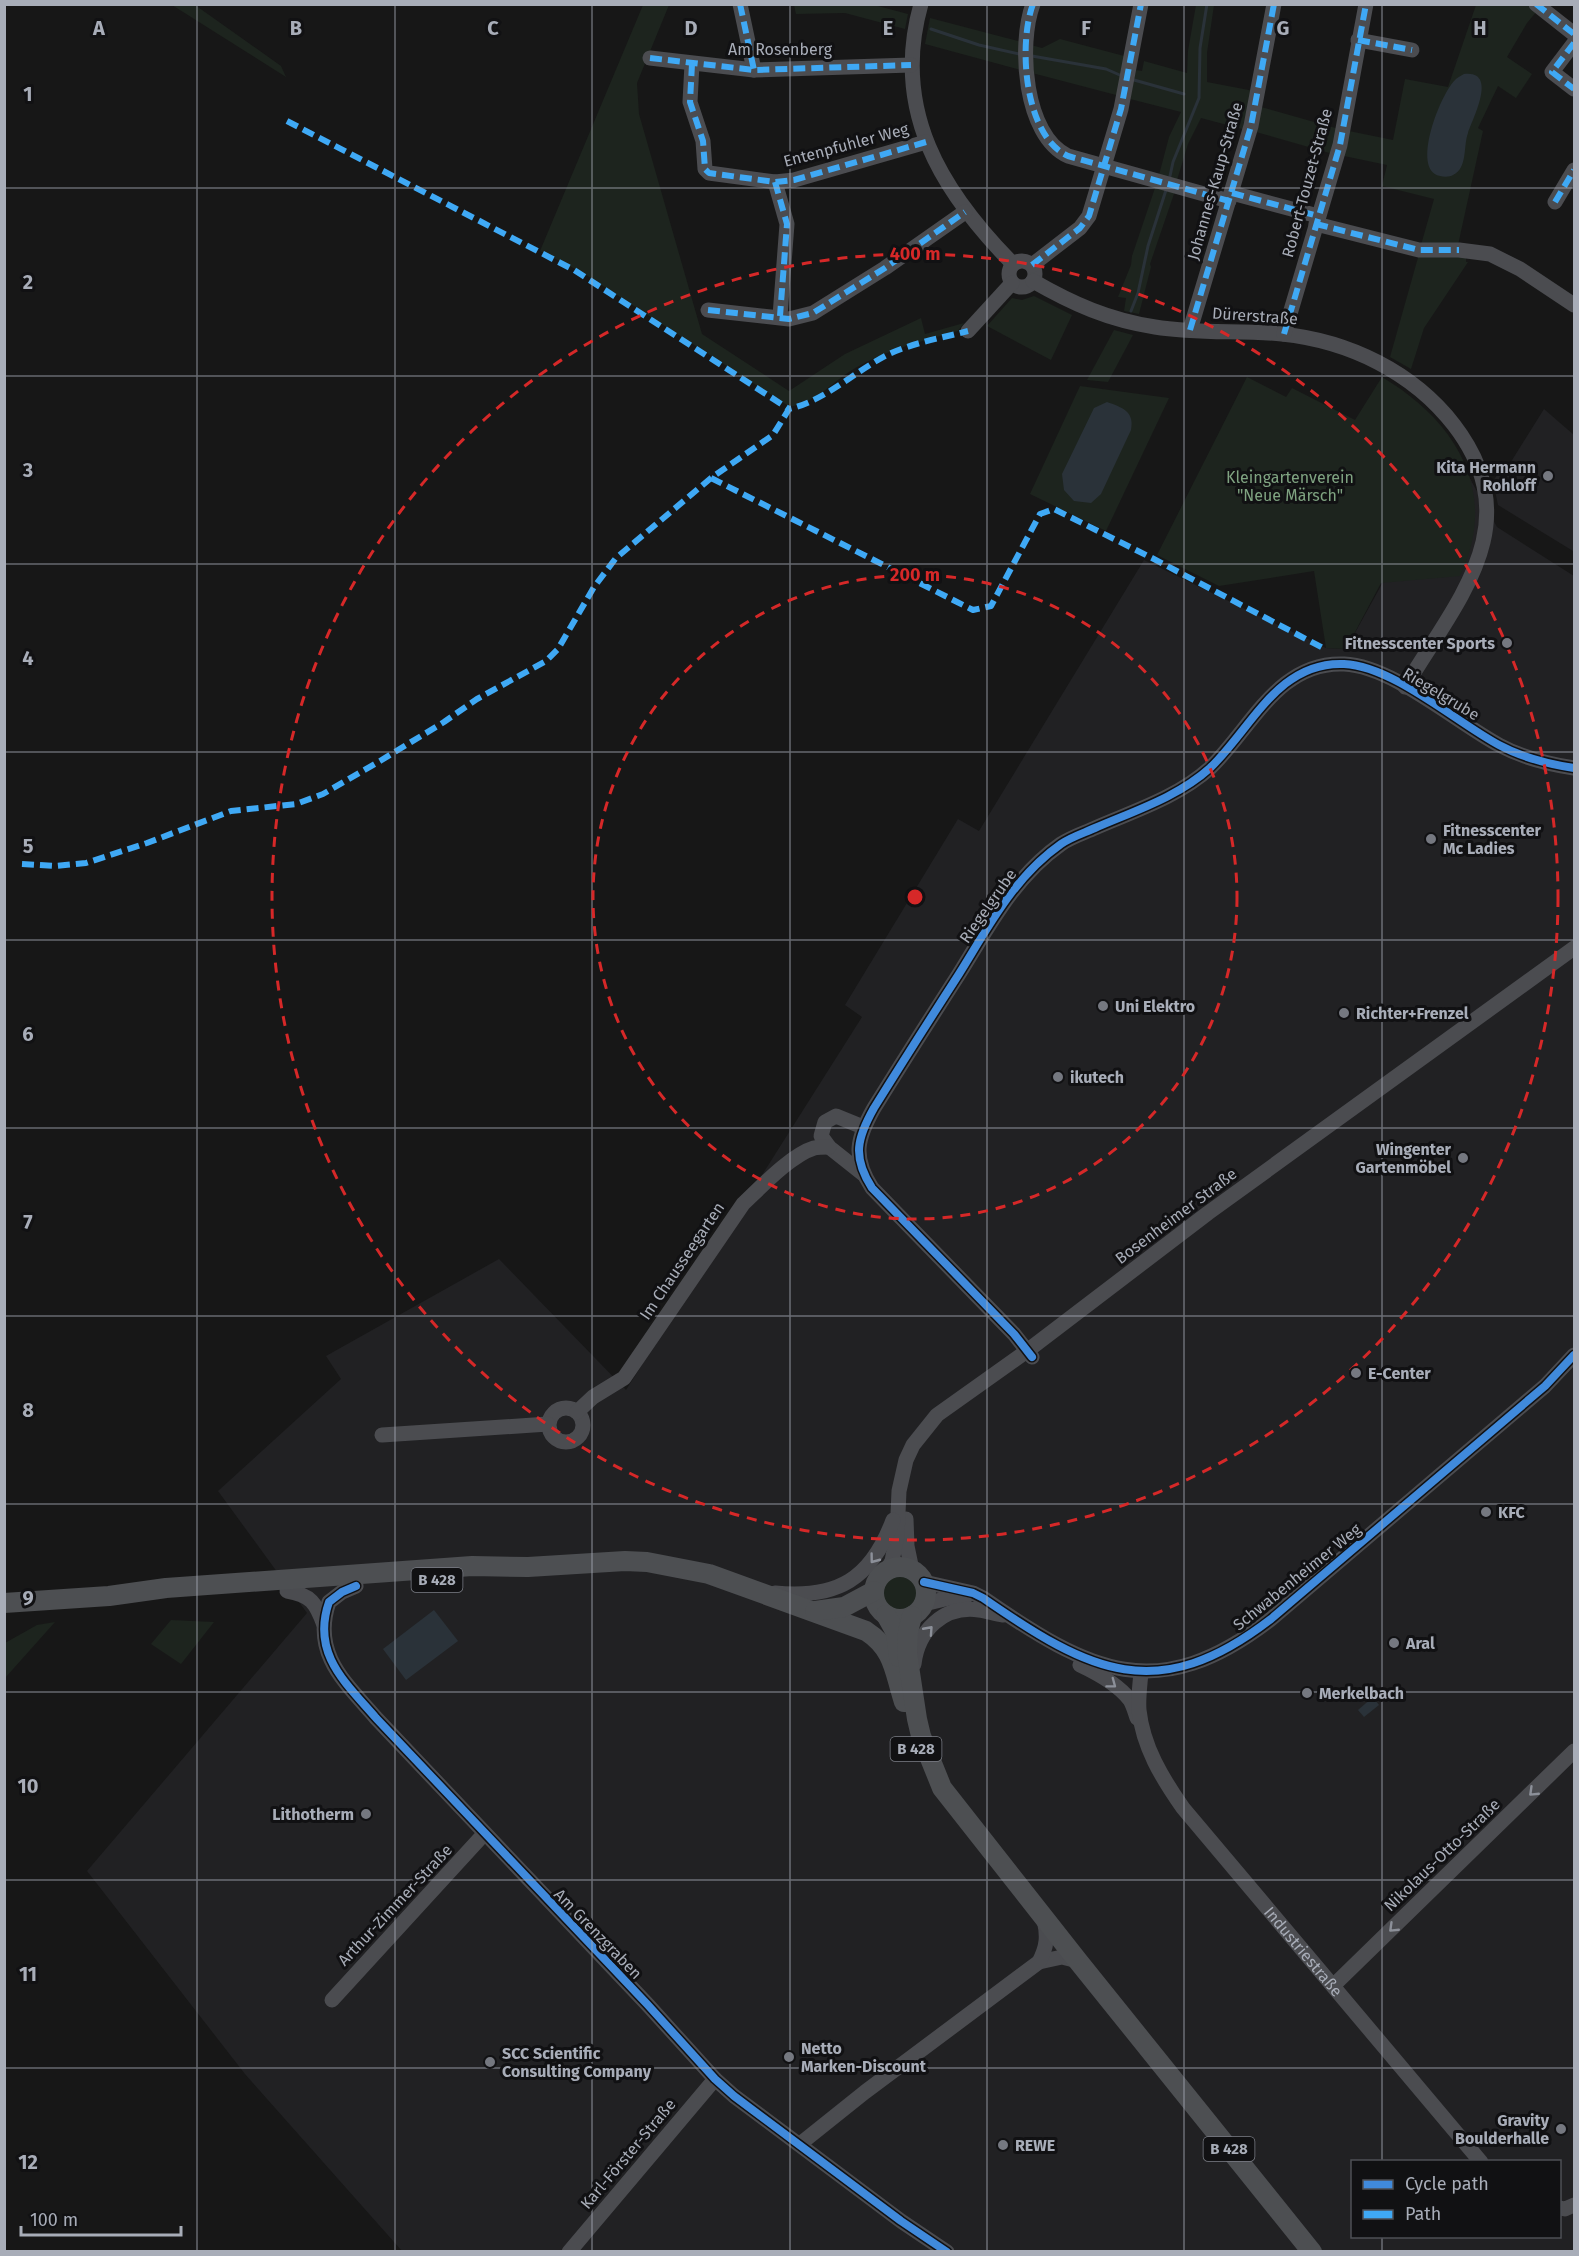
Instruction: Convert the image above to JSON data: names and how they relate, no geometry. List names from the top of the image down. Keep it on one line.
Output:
{"streets":{"main road":["B 428"],"street":["Am Rosenberg","Entenpfuhler Weg","Johannes-Kaup-Straße","Robert-Touzet-Straße","Dürerstraße","Riegelgrube","Bosenheimer Straße","Im Chausseegarten","Schwabenheimer Weg","Nikolaus-Otto-Straße","Arthur-Zimmer-Straße","Am Grenzgraben","Industriestraße","Karl-Förster-Straße"]},"crossings":[["Am Rosenberg","Entenpfuhler Weg"],["Johannes-Kaup-Straße","Dürerstraße"],["Robert-Touzet-Straße","Dürerstraße"],["Dürerstraße","Riegelgrube"],["Bosenheimer Straße","Schwabenheimer Weg"],["Bosenheimer Straße","B 428"],["Schwabenheimer Weg","B 428"],["Schwabenheimer Weg","Industriestraße"],["B 428","Am Grenzgraben"],["Nikolaus-Otto-Straße","Industriestraße"],["Arthur-Zimmer-Straße","Am Grenzgraben"],["Am Grenzgraben","Karl-Förster-Straße"]],"one_way":["Nikolaus-Otto-Straße"],"parks":["Kleingartenverein \"Neue Märsch\""],"places":["Kita Hermann Rohloff","Fitnesscenter Sports","Fitnesscenter Mc Ladies","Uni Elektro","Richter+Frenzel","ikutech","Wingenter Gartenmöbel","E-Center","KFC","Aral","Merkelbach","Lithotherm","Netto Marken-Discount","SCC Scientific Consulting Company","Gravity Boulderhalle","REWE"],"legend":["Cycle path","Path"],"scale_bar":"100 m","grid":{"columns":["A","B","C","D","E","F","G","H"],"rows":["1","2","3","4","5","6","7","8","9","10","11","12"]},"rings":["400 m","200 m"]}
